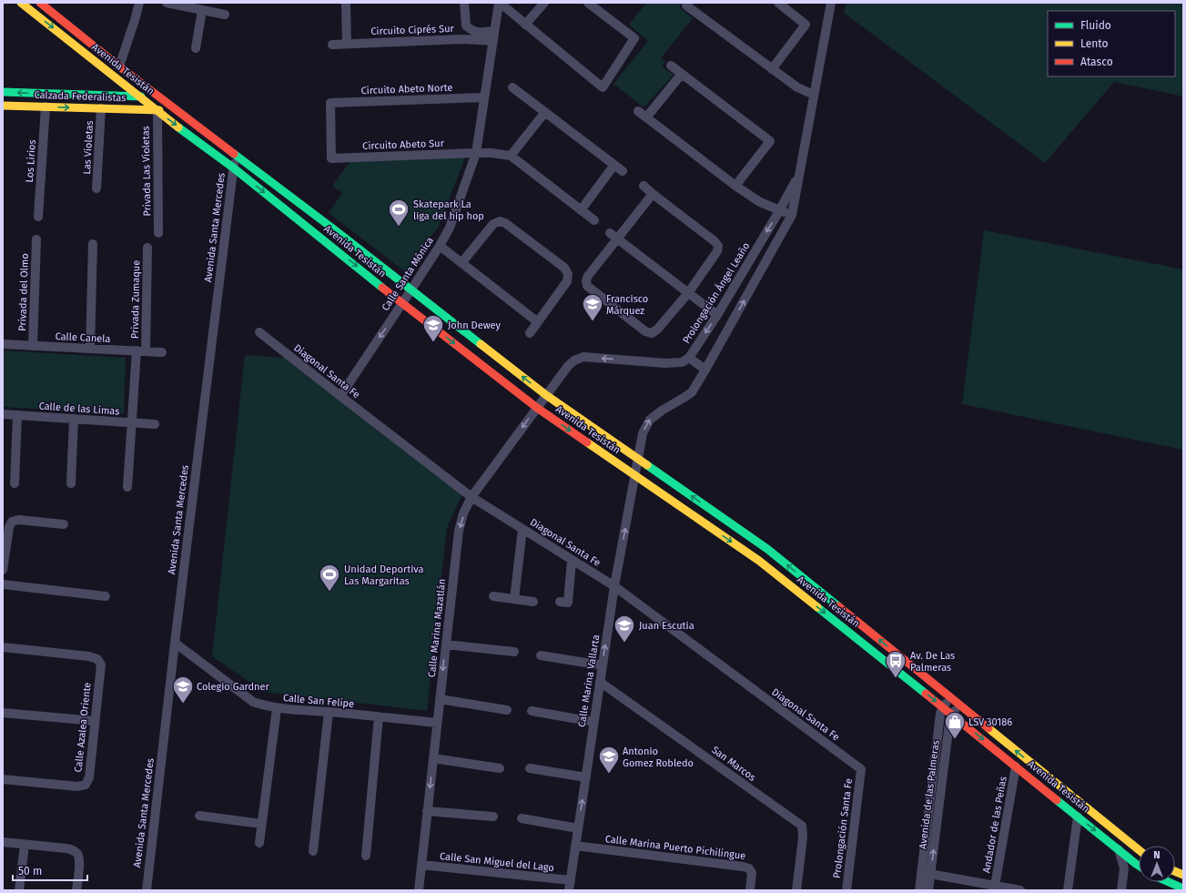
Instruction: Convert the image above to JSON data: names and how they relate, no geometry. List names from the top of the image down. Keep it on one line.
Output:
{"streets":{"street":["Circuito Ciprés Sur","Avenida Tesistán","Circuito Abeto Norte","Calzada Federalistas","Circuito Abeto Sur","Las Violetas","Los Lirios","Privada Las Violetas","Avenida Santa Mercedes","Calle Santa Mónica","Privada del Olmo","Prolongación Ángel Leaño","Privada Zumaque","Calle Canela","Diagonal Santa Fe","Calle de las Limas","Calle Marina Mazatlán","Calle Marina Vallarta","Calle San Felipe","Calle Azalea Oriente","San Marcos","Avenida de las Palmeras","Andador de las Peñas","Prolongación Santa Fe","Calle Marina Puerto Pichilingue","Calle San Miguel del Lago"]},"crossings":[["Circuito Ciprés Sur","Calle Santa Mónica"],["Avenida Tesistán","Calzada Federalistas"],["Avenida Tesistán","Privada Las Violetas"],["Avenida Tesistán","Avenida Santa Mercedes"],["Avenida Tesistán","Calle Santa Mónica"],["Avenida Tesistán","Prolongación Ángel Leaño"],["Avenida Tesistán","Calle Marina Mazatlán"],["Avenida Tesistán","Calle Marina Vallarta"],["Avenida Tesistán","Avenida de las Palmeras"],["Avenida Tesistán","Andador de las Peñas"],["Circuito Abeto Norte","Circuito Abeto Sur"],["Circuito Abeto Norte","Calle Santa Mónica"],["Calzada Federalistas","Las Violetas"],["Calzada Federalistas","Los Lirios"],["Calzada Federalistas","Privada Las Violetas"],["Circuito Abeto Sur","Calle Santa Mónica"],["Avenida Santa Mercedes","Calle San Felipe"],["Calle Santa Mónica","Diagonal Santa Fe"],["Privada del Olmo","Calle Canela"],["Prolongación Ángel Leaño","Calle Marina Mazatlán"],["Prolongación Ángel Leaño","Calle Marina Vallarta"],["Privada Zumaque","Calle Canela"],["Privada Zumaque","Calle de las Limas"],["Diagonal Santa Fe","Calle Marina Mazatlán"],["Diagonal Santa Fe","Calle Marina Vallarta"],["Diagonal Santa Fe","Prolongación Santa Fe"],["Calle Marina Mazatlán","Calle San Felipe"],["Calle Marina Mazatlán","Calle San Miguel del Lago"],["Calle Marina Vallarta","San Marcos"],["Calle Marina Vallarta","Calle Marina Puerto Pichilingue"],["Calle Marina Vallarta","Calle San Miguel del Lago"]],"one_way":["Calle Marina Vallarta"],"places":{"sports":["Skatepark La liga del hip hop","Unidad Deportiva Las Margaritas"],"school or university":["Francisco Márquez","John Dewey","Juan Escutia","Colegio Gardner","Antonio Gomez Robledo"],"bus stop":["Av. De Las Palmeras"],"shop":["LSV 30186"]},"legend":["Fluido","Lento","Atasco"],"scale_bar":"50 m","north":"top"}
